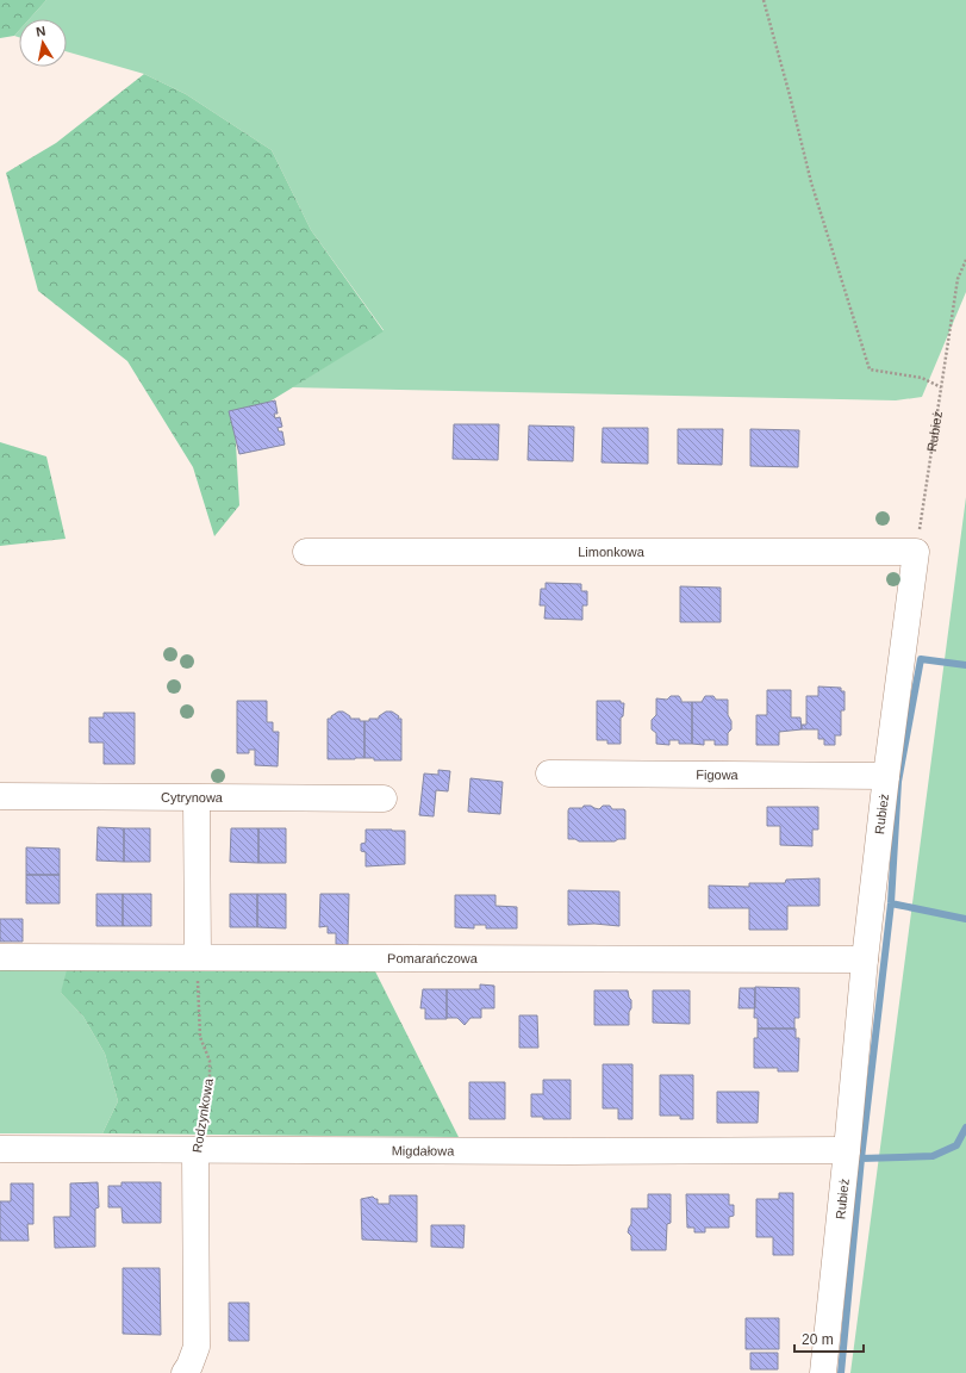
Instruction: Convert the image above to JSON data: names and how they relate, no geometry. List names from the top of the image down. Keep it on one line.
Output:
{"streets":{"street":["Rubież","Limonkowa","Figowa","Cytrynowa","Pomarańczowa","Rodzynkowa","Migdałowa"]},"crossings":[["Rubież","Limonkowa"],["Rubież","Figowa"],["Rubież","Pomarańczowa"],["Rubież","Migdałowa"],["Pomarańczowa","Rodzynkowa"],["Rodzynkowa","Migdałowa"]],"scale_bar":"20 m","north":"top"}
